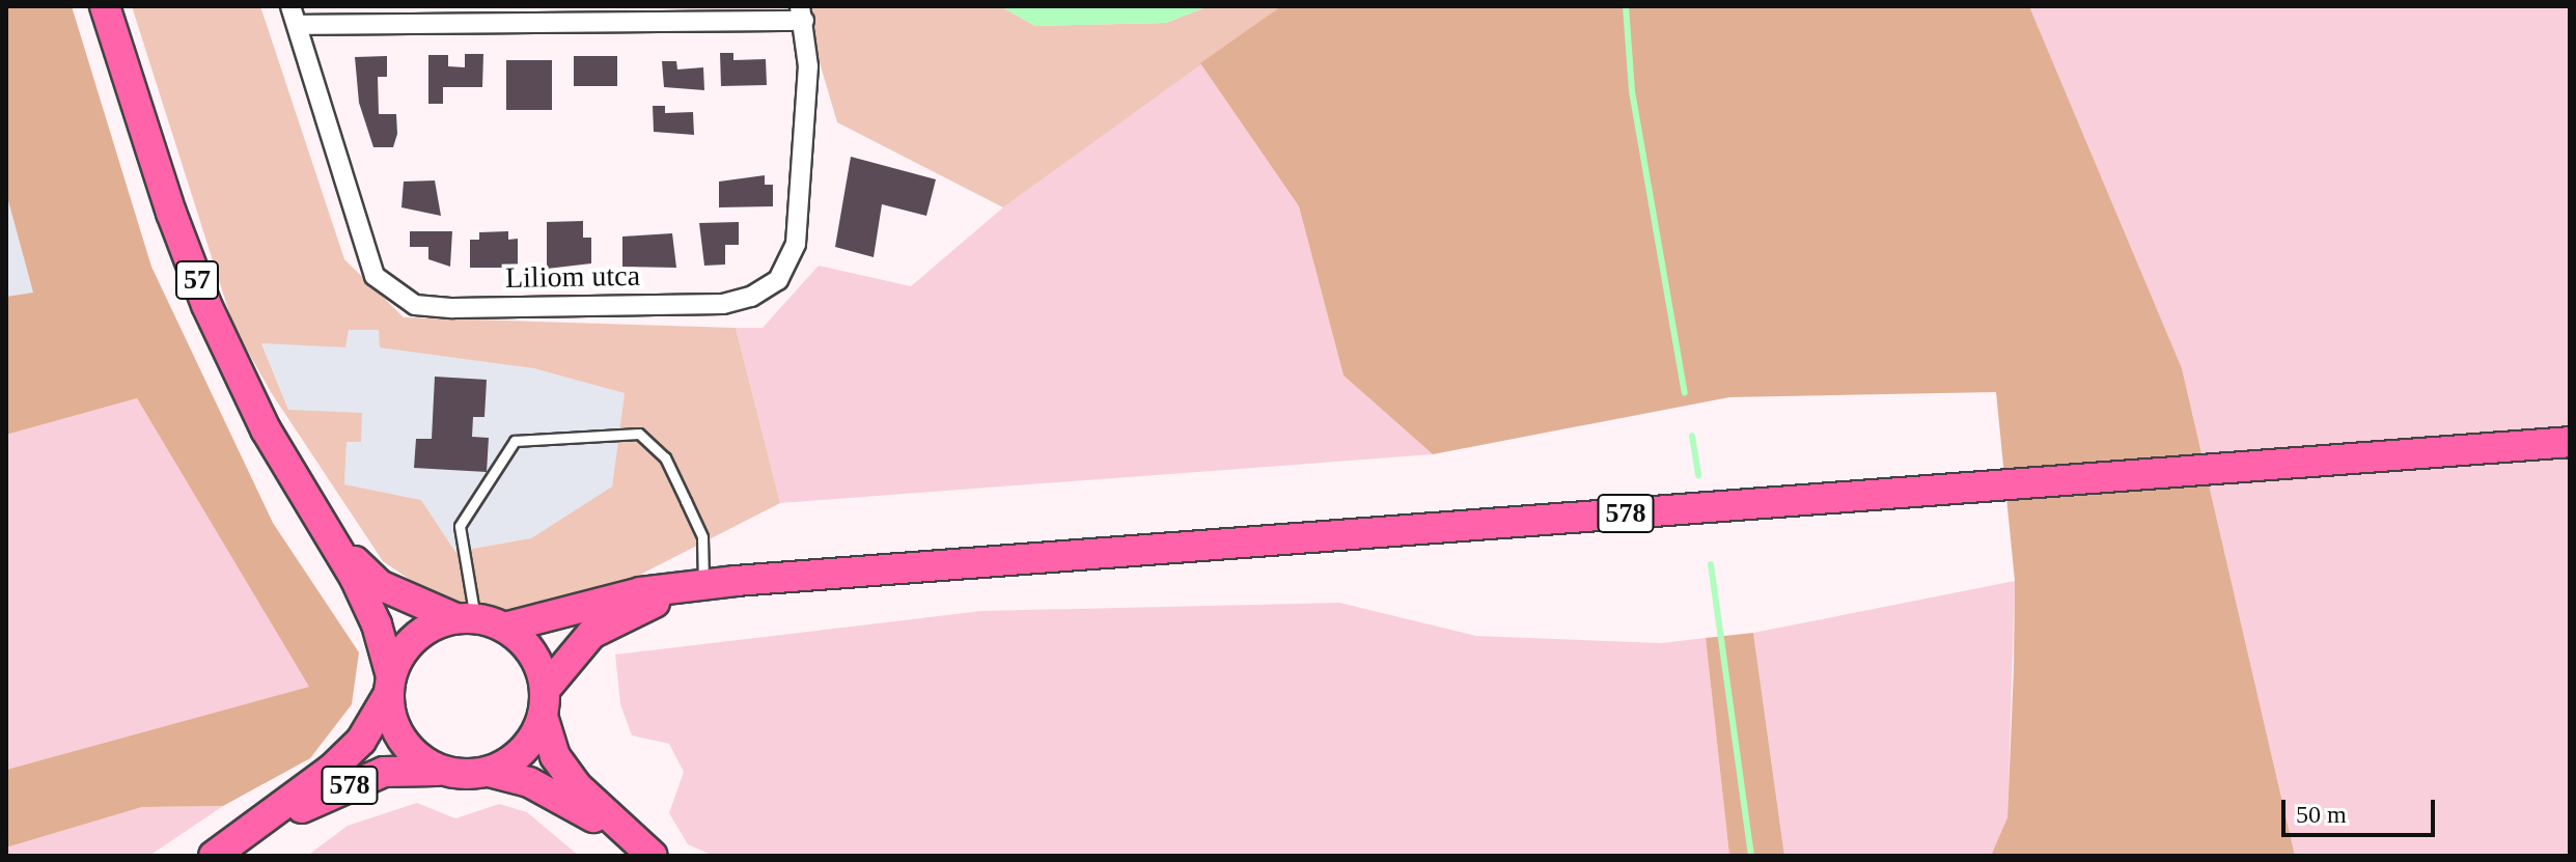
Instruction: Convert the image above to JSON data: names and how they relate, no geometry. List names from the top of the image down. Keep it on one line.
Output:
{"streets":{"main road":["57","578"],"street":["Liliom utca"]},"crossings":[["57","578"]],"scale_bar":"50 m"}
